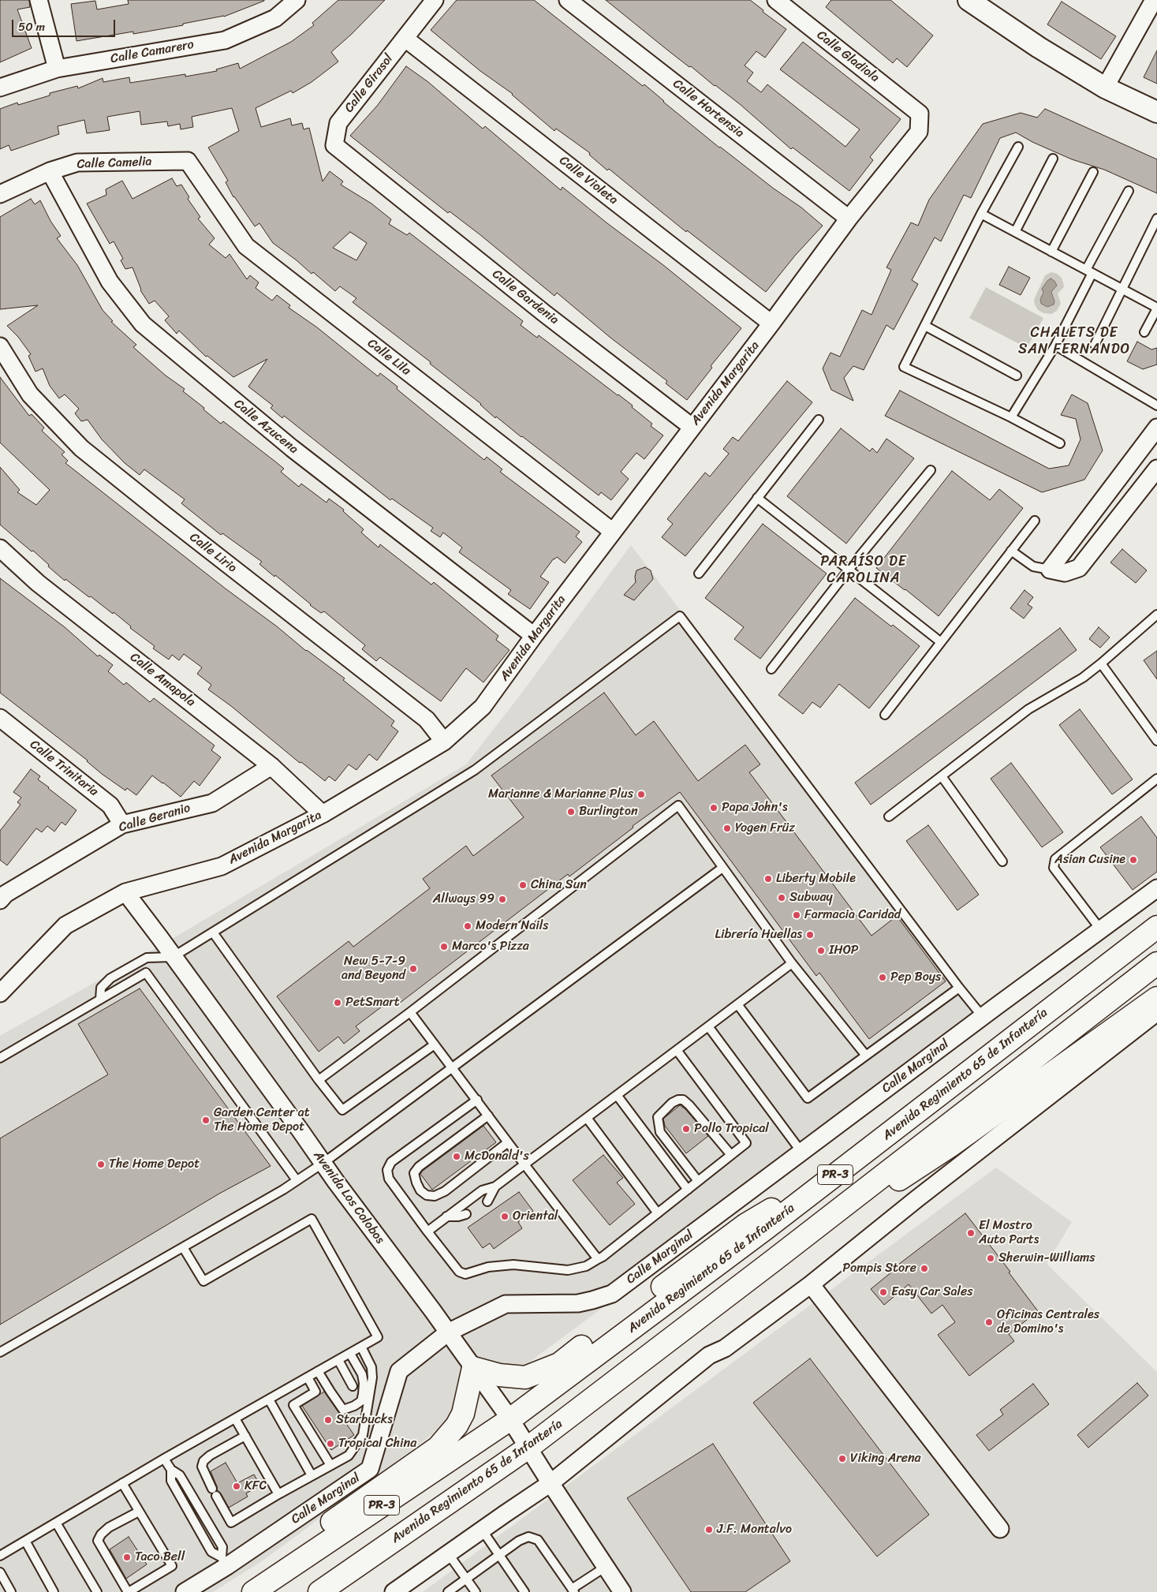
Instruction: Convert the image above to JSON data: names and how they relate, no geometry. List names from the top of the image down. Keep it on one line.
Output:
{"streets":{"main road":["Avenida Regimiento 65 de Infantería","PR-3"],"street":["Calle Camarero","Calle Gladiola","Calle Girasol","Calle Hortensia","Calle Camelia","Calle Violeta","Calle Gardenia","Calle Lila","Avenida Margarita","Calle Azucena","Calle Lirio","Calle Amapola","Calle Trinitaria","Calle Geranio","Calle Marginal","Avenida Los Colobos"]},"crossings":[["Calle Gladiola","Avenida Margarita"],["Calle Girasol","Calle Violeta"],["Calle Girasol","Calle Gardenia"],["Calle Hortensia","Avenida Margarita"],["Calle Camelia","Calle Lila"],["Calle Camelia","Calle Azucena"],["Calle Violeta","Avenida Margarita"],["Calle Gardenia","Avenida Margarita"],["Calle Lila","Avenida Margarita"],["Avenida Margarita","Calle Azucena"],["Avenida Margarita","Calle Lirio"],["Avenida Margarita","Calle Amapola"],["Avenida Margarita","Avenida Los Colobos"],["Calle Amapola","Calle Geranio"],["Calle Trinitaria","Calle Geranio"],["Calle Marginal","Avenida Los Colobos"],["Avenida Regimiento 65 de Infantería","Avenida Los Colobos"]],"districts":["CHALETS DE SAN FERNANDO","PARAÍSO DE CAROLINA"],"places":["Marianne & Marianne Plus","Papa John's","Burlington","Yogen Früz","Asian Cusine","Liberty Mobile","China Sun","Subway","Allways 99","Farmacia Caridad","Modern Nails","Librería Huellas","Marco's Pizza","IHOP","New 5-7-9 and Beyond","Pep Boys","PetSmart","Garden Center at The Home Depot","Pollo Tropical","McDonald's","The Home Depot","Oriental","El Mostro Auto Parts","Sherwin-Williams","Pompis Store","Easy Car Sales","Oficinas Centrales de Domino's","Starbucks","Tropical China","Viking Arena","KFC","J.F. Montalvo","Taco Bell"],"scale_bar":"50 m"}
